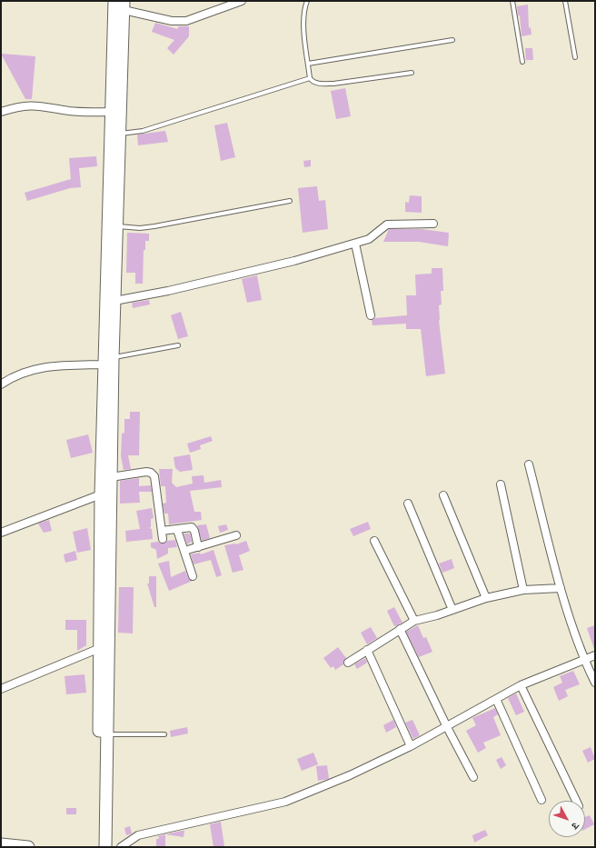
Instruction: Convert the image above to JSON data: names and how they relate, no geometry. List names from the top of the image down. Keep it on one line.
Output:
{"north":"bottom right"}
